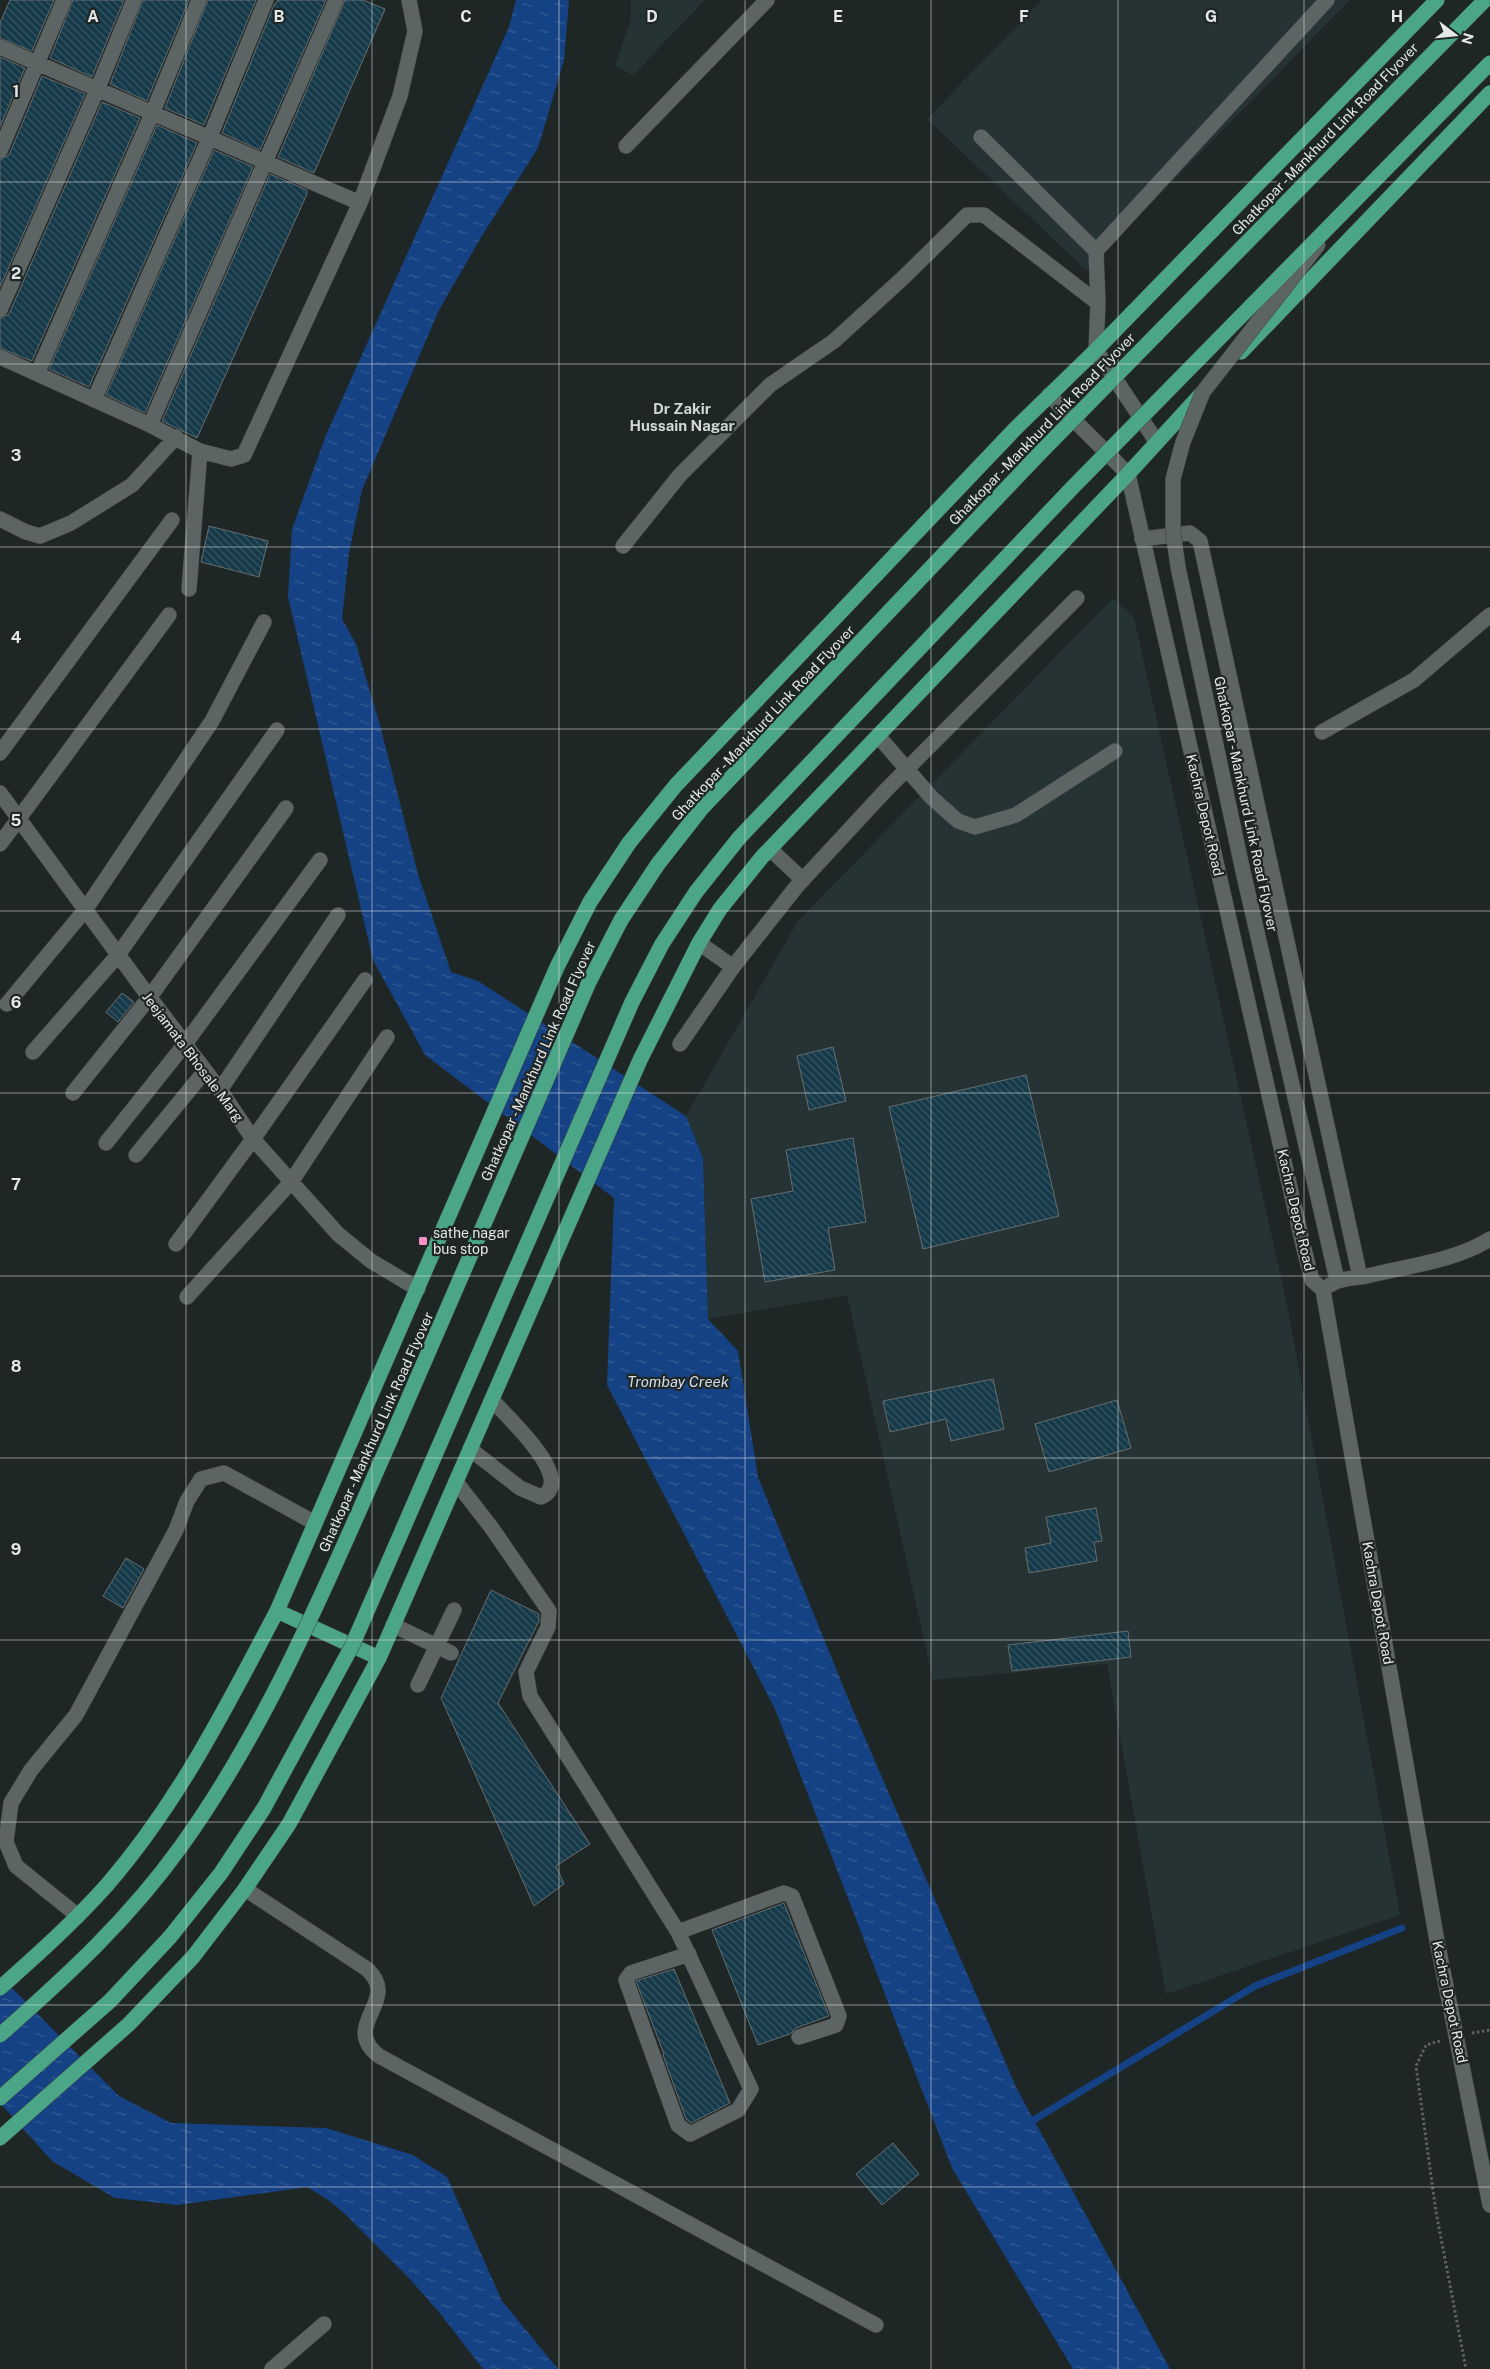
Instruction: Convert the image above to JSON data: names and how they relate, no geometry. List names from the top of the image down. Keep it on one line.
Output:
{"streets":{"highway":["Ghatkopar - Mankhurd Link Road Flyover"],"street":["Kachra Depot Road","Jeejamata Bhosale Marg"]},"districts":["Dr Zakir Hussain Nagar"],"water":["Trombay Creek"],"places":{"transit":["sathe nagar bus stop"]},"north":"right","grid":{"columns":["A","B","C","D","E","F","G","H"],"rows":["1","2","3","4","5","6","7","8","9"]}}
